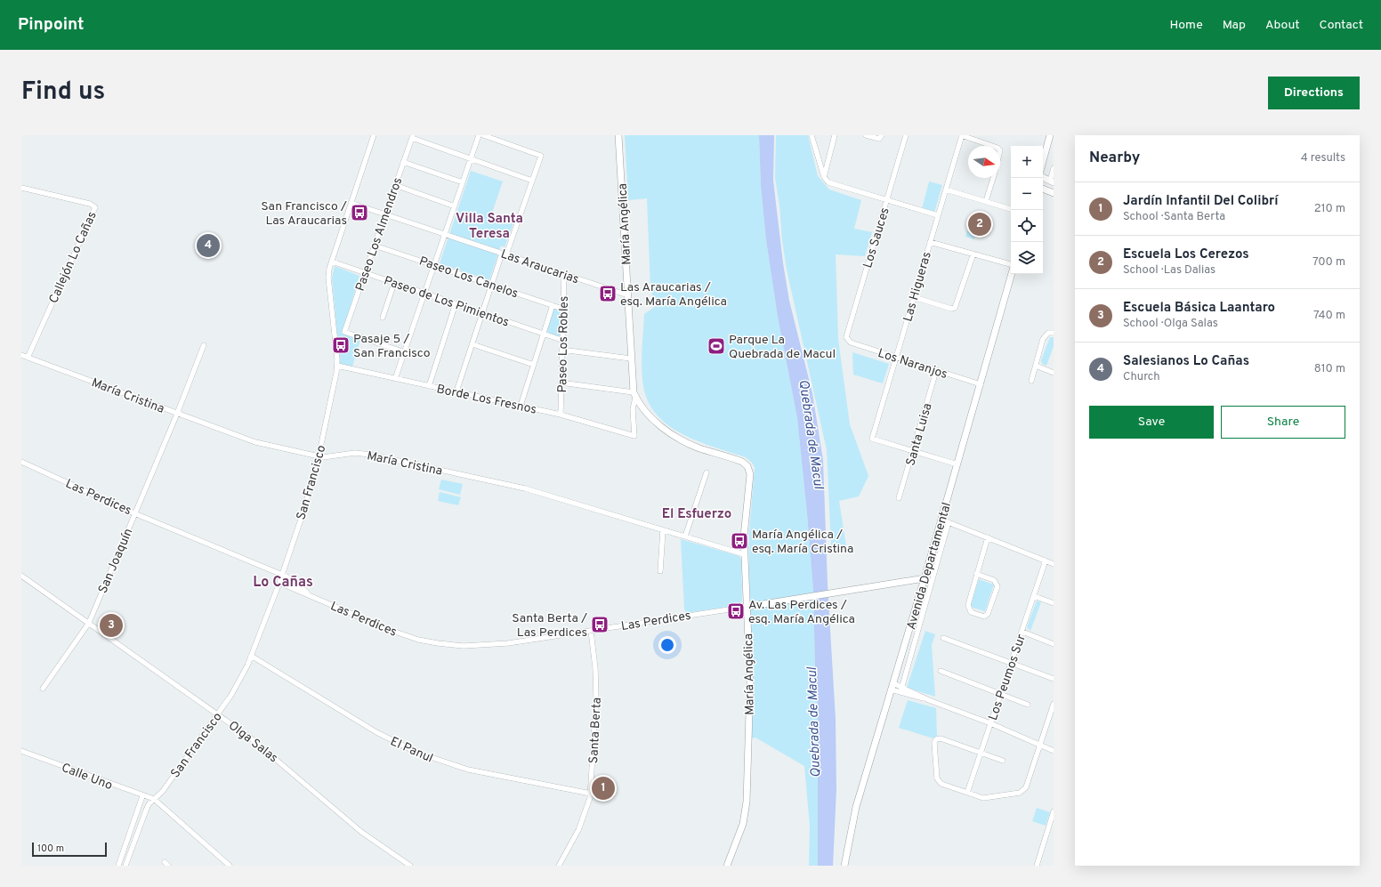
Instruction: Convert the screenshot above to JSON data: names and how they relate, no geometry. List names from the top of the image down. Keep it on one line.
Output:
{"streets":{"street":["María Angélica","Paseo Los Almendros","Los Sauces","Callejón Lo Cañas","Las Araucarias","Paseo Los Canelos","Las Higueras","Paseo de Los Pimientos","Paseo Los Robles","Los Naranjos","María Cristina","Borde Los Fresnos","Santa Luisa","San Francisco","Las Perdices","San Joaquín","Avenida Departamental","Los Peumos Sur","Santa Berta","Olga Salas","El Panul","Calle Uno"]},"crossings":[["María Angélica","Las Araucarias"],["María Angélica","María Cristina"],["María Angélica","Borde Los Fresnos"],["María Angélica","Las Perdices"],["Paseo Los Almendros","Las Araucarias"],["Paseo Los Almendros","Paseo Los Canelos"],["Paseo Los Almendros","Paseo de Los Pimientos"],["Los Sauces","Los Naranjos"],["Callejón Lo Cañas","María Cristina"],["Las Araucarias","Paseo Los Robles"],["Las Araucarias","San Francisco"],["Paseo Los Canelos","Paseo Los Robles"],["Las Higueras","Los Naranjos"],["Las Higueras","Santa Luisa"],["Paseo de Los Pimientos","Paseo Los Robles"],["Paseo de Los Pimientos","San Francisco"],["Paseo Los Robles","Borde Los Fresnos"],["Los Naranjos","Santa Luisa"],["Los Naranjos","Avenida Departamental"],["María Cristina","San Francisco"],["María Cristina","San Joaquín"],["Borde Los Fresnos","San Francisco"],["San Francisco","Las Perdices"],["San Francisco","Olga Salas"],["San Francisco","El Panul"],["San Francisco","Calle Uno"],["Las Perdices","San Joaquín"],["Las Perdices","Avenida Departamental"],["Las Perdices","Santa Berta"],["San Joaquín","Olga Salas"],["Santa Berta","El Panul"]],"districts":["Villa Santa Teresa","El Esfuerzo","Lo Cañas"],"water":["Quebrada de Macul"],"places":{"bus stop":["San Francisco / Las Araucarias","Las Araucarias / esq. María Angélica","Pasaje 5 / San Francisco","María Angélica / esq. María Cristina","Av. Las Perdices / esq. María Angélica","Santa Berta / Las Perdices"],"sports":["Parque La Quebrada de Macul"]},"scale_bar":"100 m","north":"right","page":{"header":"Pinpoint","nav":["Home","Map","About","Contact"],"title":"Find us","buttons":["Directions",["Save","Share"]],"heading":["Nearby","4 results"],"map_buttons":["+","−"],"list":[{"mark":"1","name":"Jardín Infantil Del Colibrí","note":"School · Santa Berta","value":"210 m"},{"mark":"2","name":"Escuela Los Cerezos","note":"School · Las Dalias","value":"700 m"},{"mark":"3","name":"Escuela Básica Laantaro","note":"School · Olga Salas","value":"740 m"},{"mark":"4","name":"Salesianos Lo Cañas","note":"Church","value":"810 m"}],"pins":["2","4","3","1"],"scale":"100 m"}}
